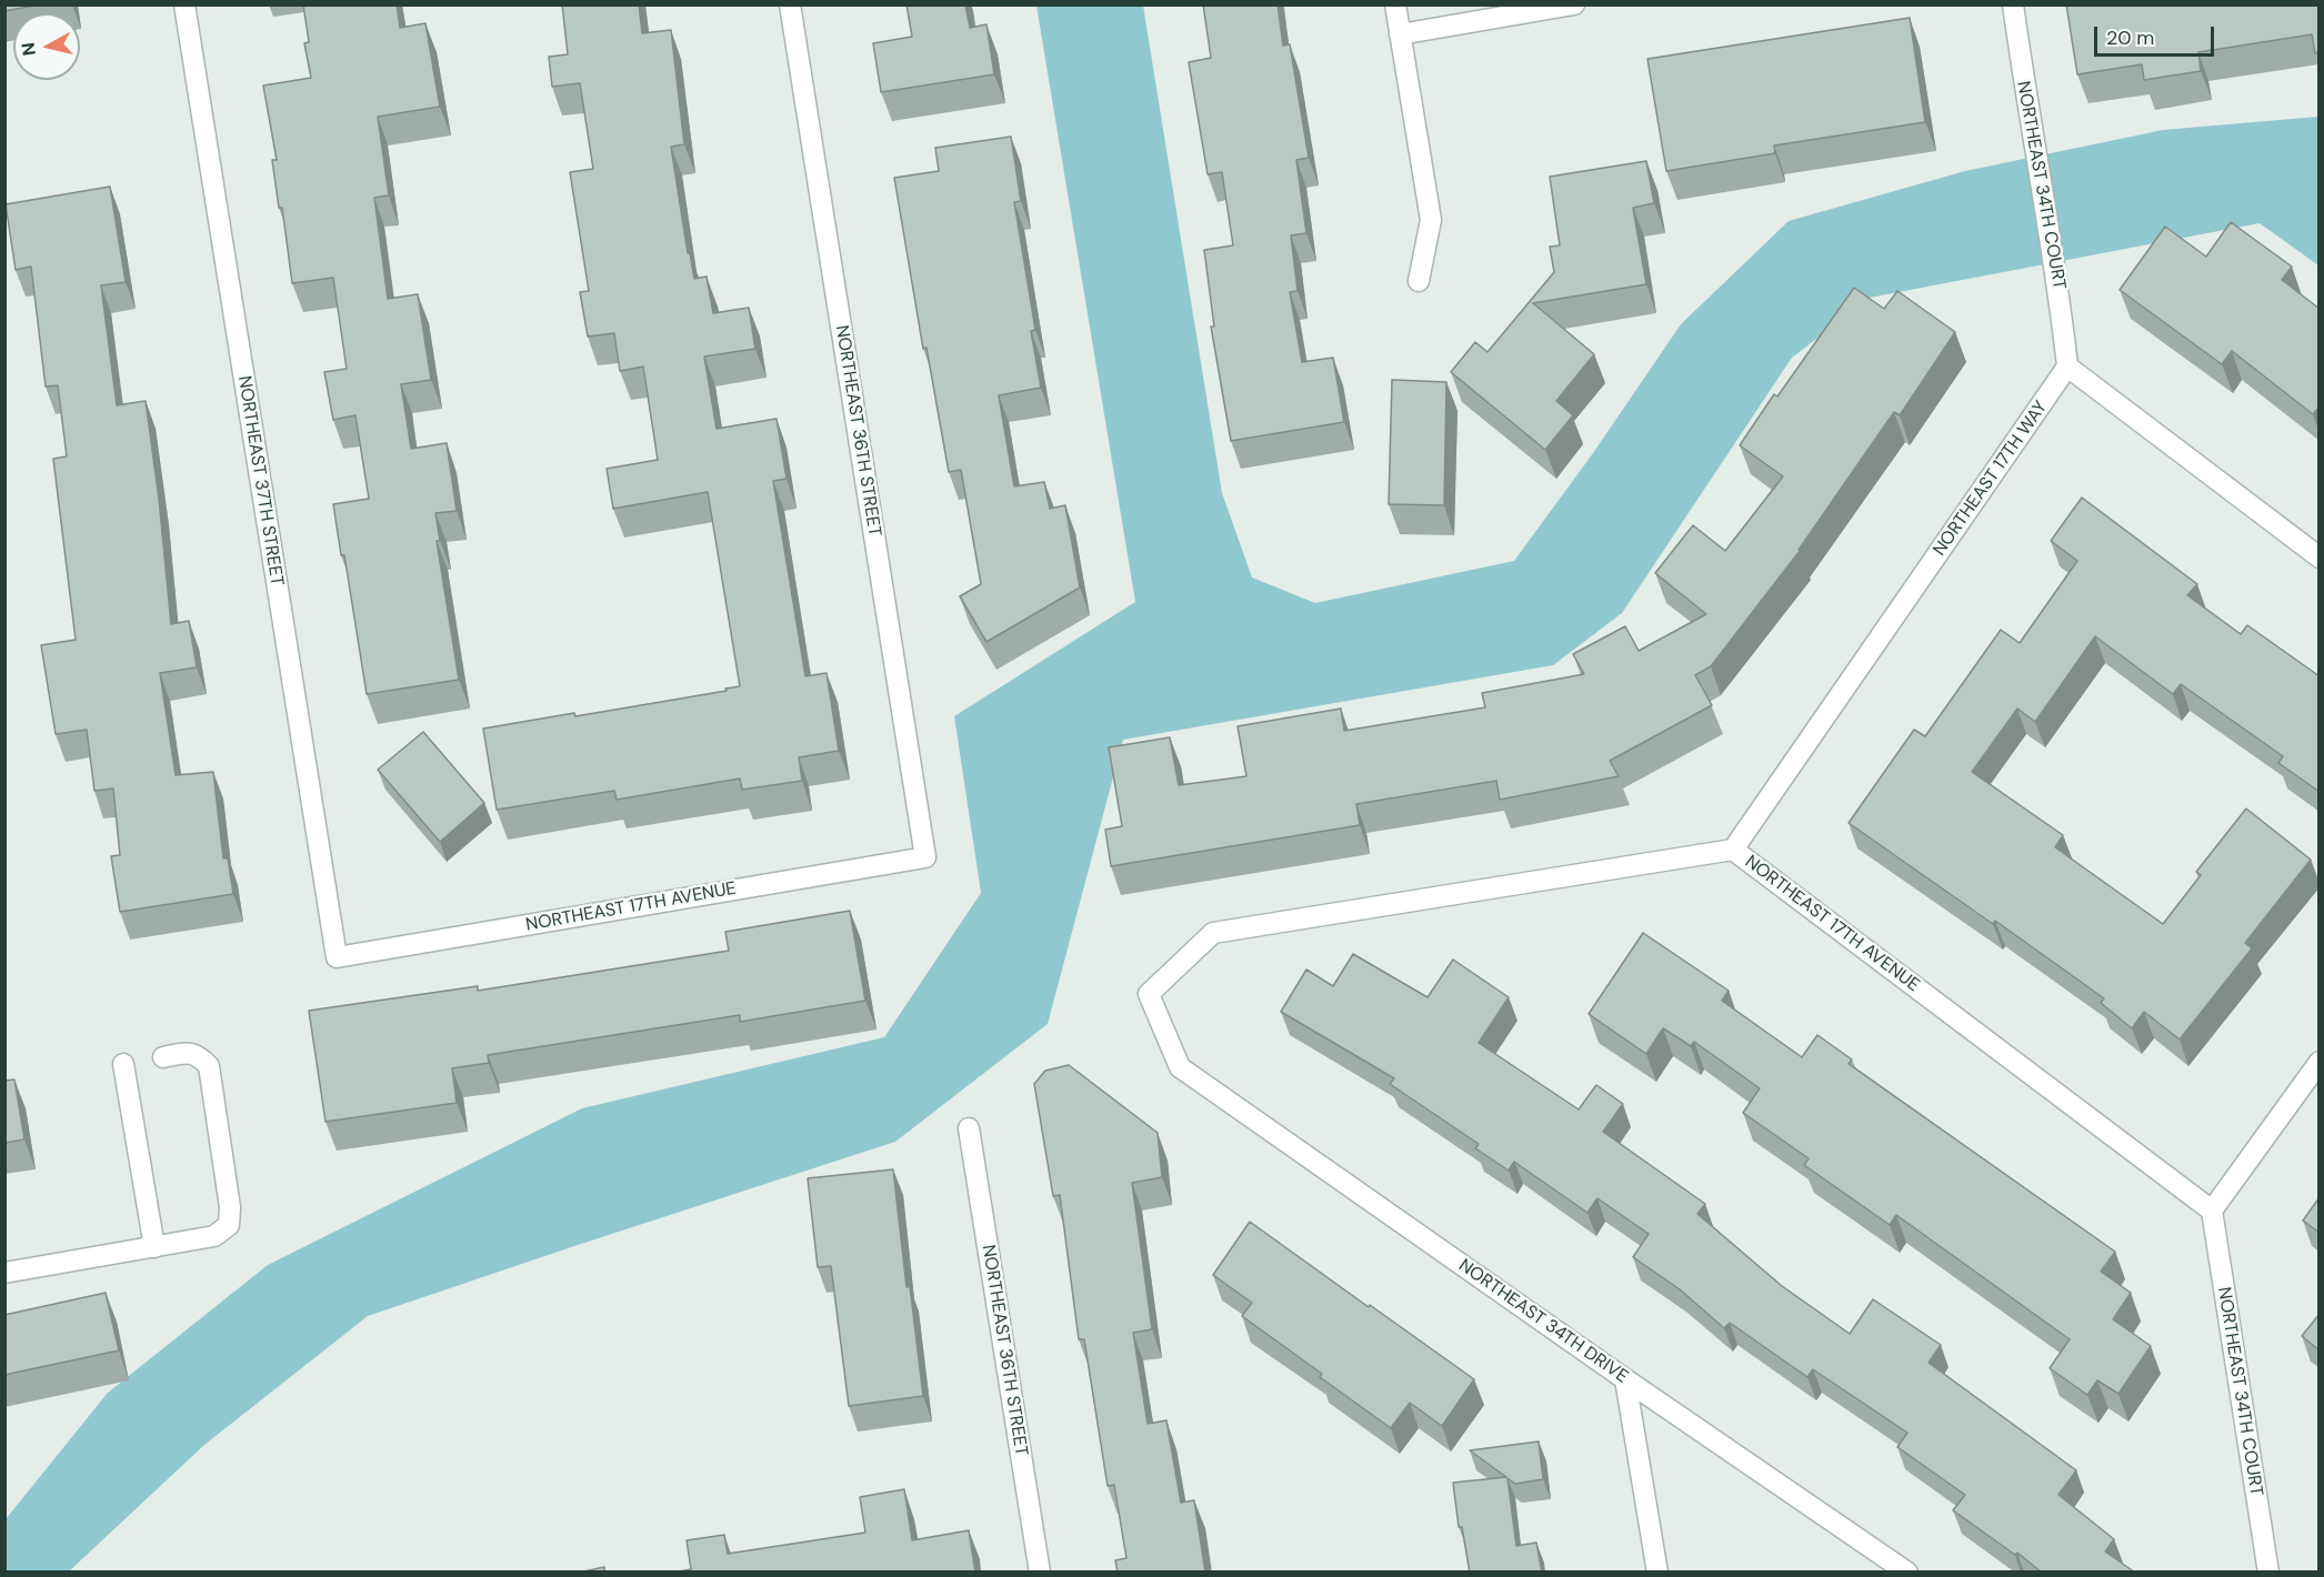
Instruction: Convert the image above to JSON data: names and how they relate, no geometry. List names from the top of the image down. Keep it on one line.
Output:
{"streets":{"street":["NORTHEAST 34TH COURT","NORTHEAST 36TH STREET","NORTHEAST 17TH WAY","NORTHEAST 37TH STREET","NORTHEAST 17TH AVENUE","NORTHEAST 34TH DRIVE"]},"crossings":[["NORTHEAST 34TH COURT","NORTHEAST 17TH WAY"],["NORTHEAST 34TH COURT","NORTHEAST 17TH AVENUE"],["NORTHEAST 36TH STREET","NORTHEAST 17TH AVENUE"],["NORTHEAST 17TH WAY","NORTHEAST 17TH AVENUE"],["NORTHEAST 37TH STREET","NORTHEAST 17TH AVENUE"],["NORTHEAST 17TH AVENUE","NORTHEAST 34TH DRIVE"]],"scale_bar":"20 m","north":"left"}
